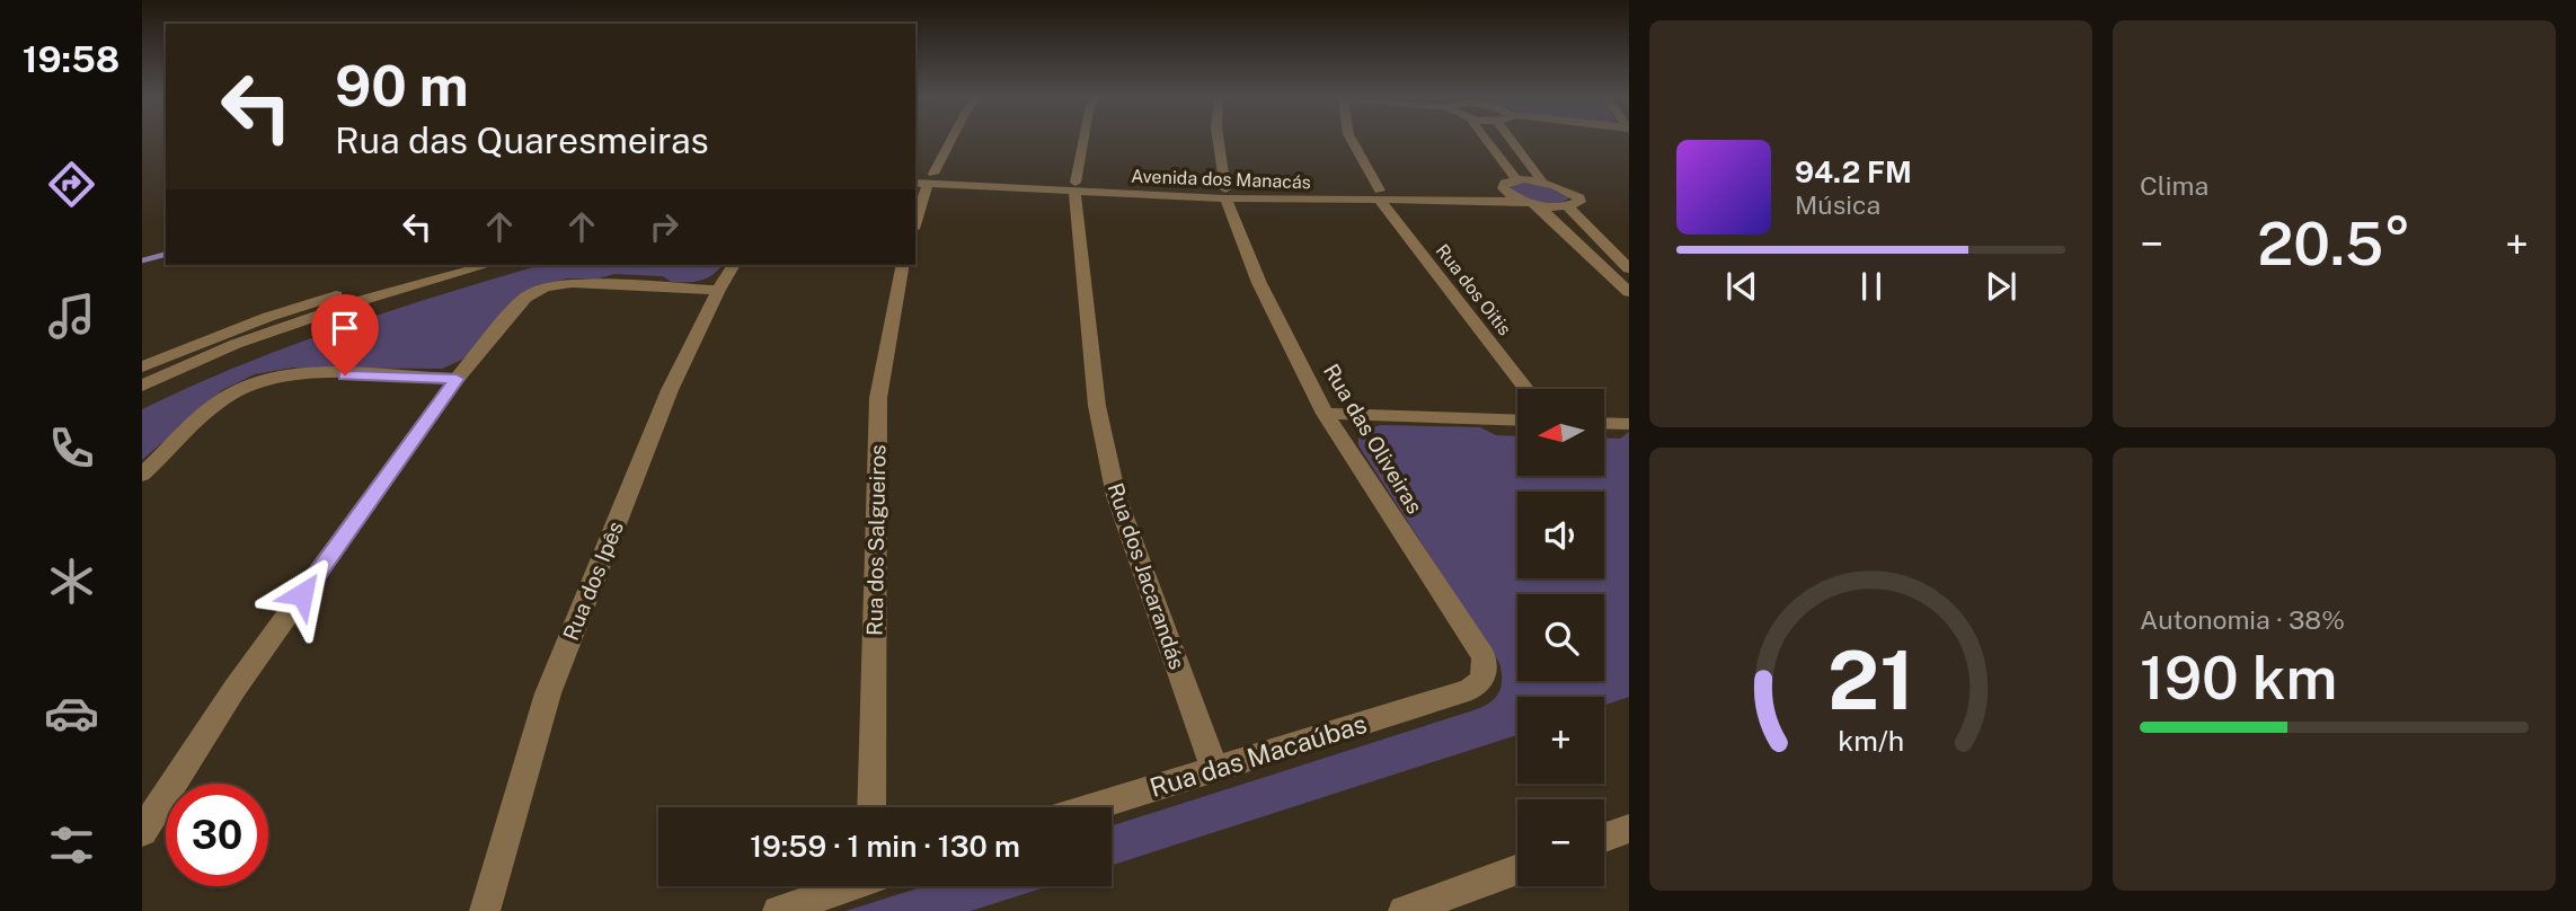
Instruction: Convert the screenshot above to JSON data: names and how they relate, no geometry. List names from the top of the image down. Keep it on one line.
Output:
{"streets":{"street":["Avenida dos Manacás","Rua dos Oitis","Rua das Oliveiras","Rua dos Salgueiros","Rua dos Jacarandás","Rua dos Ipês","Rua das Macaúbas"]},"crossings":[["Avenida dos Manacás","Rua dos Oitis"],["Avenida dos Manacás","Rua das Oliveiras"],["Avenida dos Manacás","Rua dos Jacarandás"],["Rua das Oliveiras","Rua das Macaúbas"],["Rua dos Jacarandás","Rua das Macaúbas"]],"north":"left","page":{"tabs":"19:58","tile":["Clima",["Autonomia · 38%","190 km"]],"turn":["90 m","Rua das Quaresmeiras"],"song":["94.2 FM","Música"],"heat":["−","20.5°","+"],"map_buttons":["+","−"],"limit":"30","trip":"19:59 · 1 min · 130 m","gauge":["21","km/h"]}}
